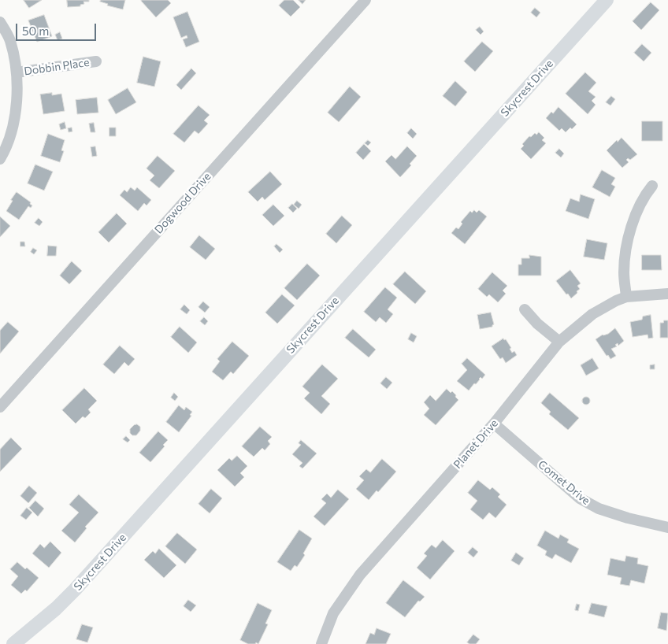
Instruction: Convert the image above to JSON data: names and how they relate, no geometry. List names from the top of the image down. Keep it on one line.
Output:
{"streets":{"main road":["Skycrest Drive"],"street":["Dobbin Place","Dogwood Drive","Planet Drive","Comet Drive"]},"crossings":[["Planet Drive","Comet Drive"]],"scale_bar":"50 m"}
